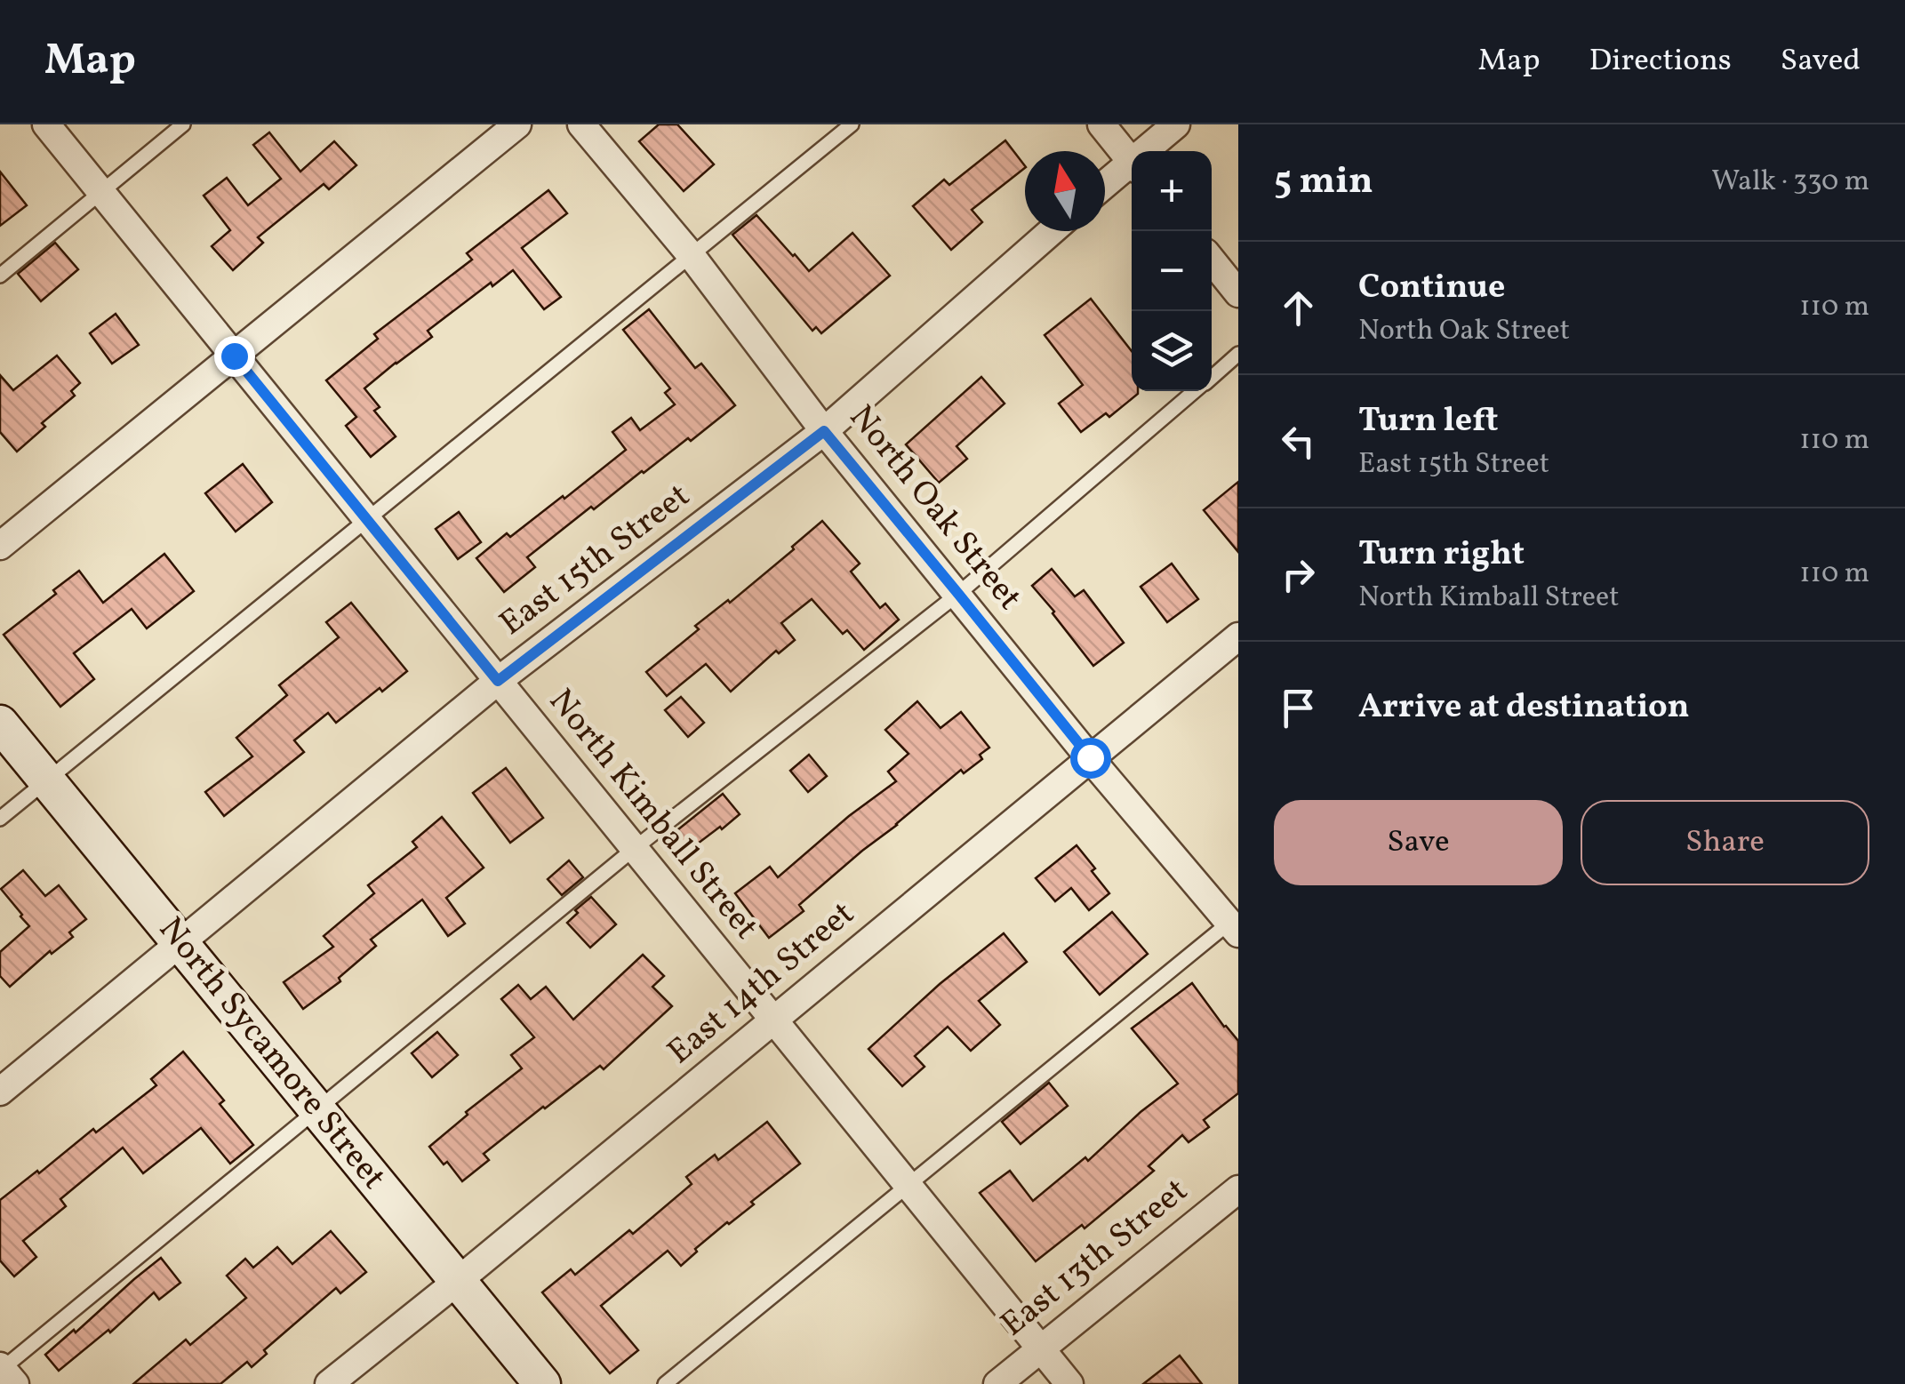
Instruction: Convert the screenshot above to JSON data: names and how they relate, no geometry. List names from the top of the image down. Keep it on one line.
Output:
{"streets":{"main road":["North Sycamore Street"],"street":["North Oak Street","East 15th Street","North Kimball Street","East 14th Street","East 13th Street"]},"crossings":[["North Oak Street","East 15th Street"],["North Oak Street","East 14th Street"],["East 15th Street","North Kimball Street"],["East 15th Street","North Sycamore Street"],["North Kimball Street","East 14th Street"],["North Kimball Street","East 13th Street"],["East 14th Street","North Sycamore Street"]],"north":"top","page":{"header":"Map","nav":["Map","Directions","Saved"],"heading":["5 min","Walk · 330 m"],"map_buttons":["+","−"],"list":[["Continue","North Oak Street","110 m"],["Turn left","East 15th Street","110 m"],["Turn right","North Kimball Street","110 m"],"Arrive at destination"],"buttons":["Save","Share"]}}
